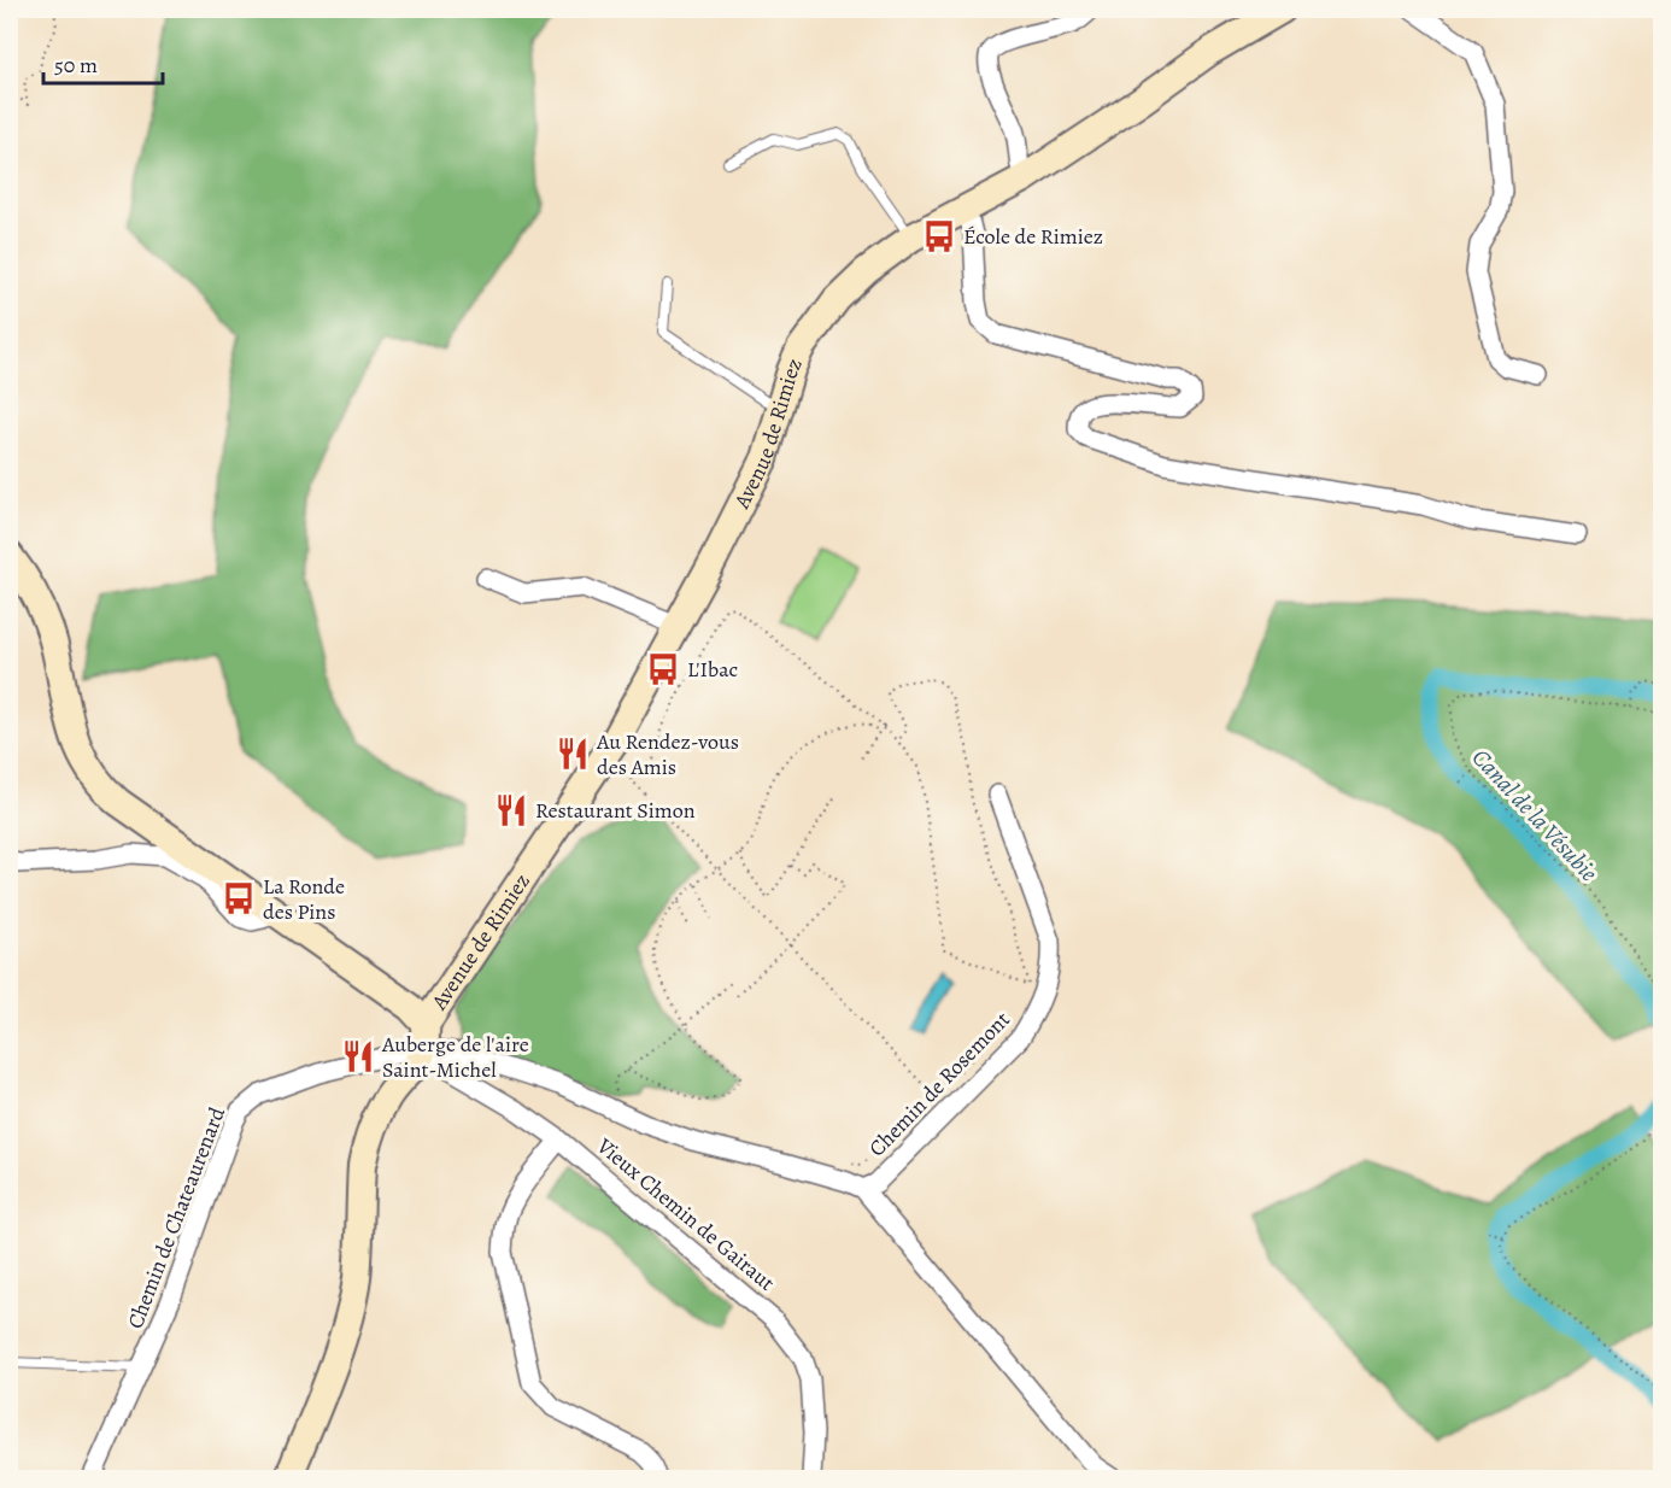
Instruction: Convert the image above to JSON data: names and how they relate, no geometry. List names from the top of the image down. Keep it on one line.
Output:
{"streets":{"street":["Avenue de Rimiez","Chemin de Rosemont","Vieux Chemin de Gairaut","Chemin de Chateaurenard"]},"crossings":[["Vieux Chemin de Gairaut","Chemin de Chateaurenard"]],"water":["Canal de la Vésubie"],"places":{"bus stop":["École de Rimiez","L'Ibac","La Ronde des Pins"],"restaurant":["Au Rendez-vous des Amis","Restaurant Simon","Auberge de l'aire Saint-Michel"]},"scale_bar":"50 m"}
